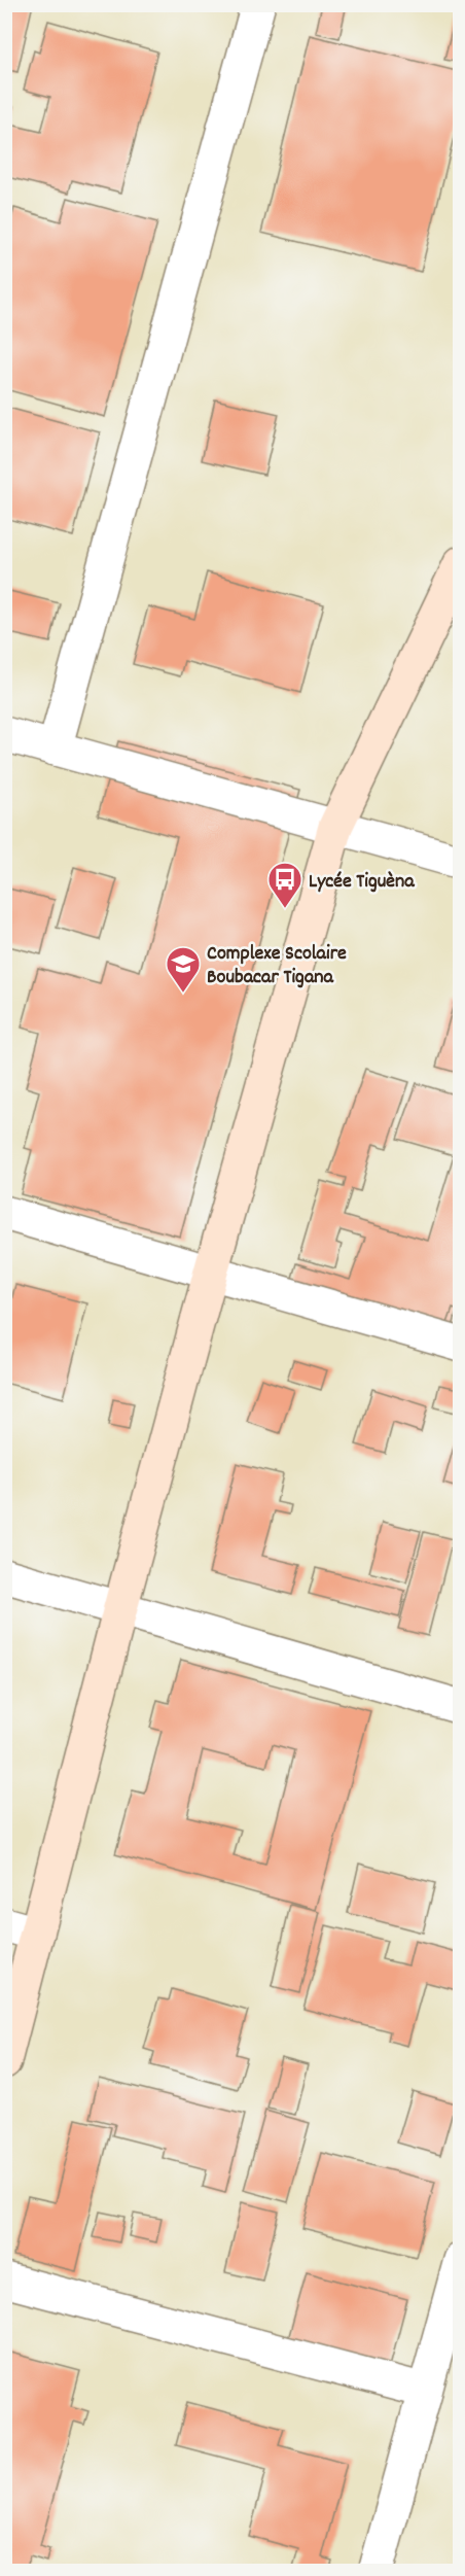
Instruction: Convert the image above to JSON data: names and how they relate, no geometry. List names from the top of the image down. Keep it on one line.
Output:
{"places":{"bus stop":["Lycée Tiguèna"],"school or university":["Complexe Scolaire Boubacar Tigana"]}}
